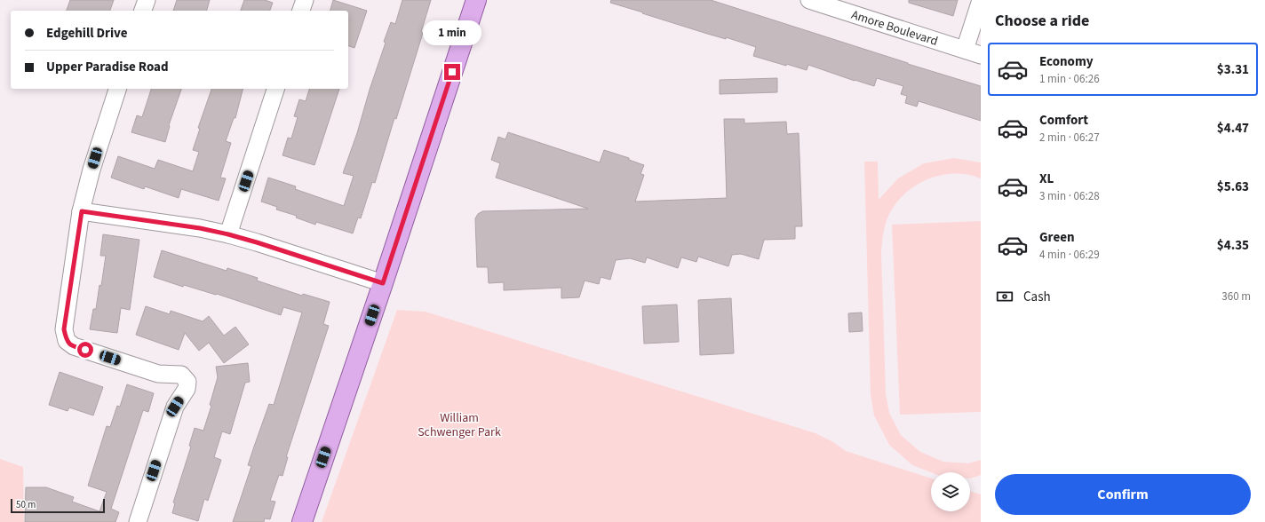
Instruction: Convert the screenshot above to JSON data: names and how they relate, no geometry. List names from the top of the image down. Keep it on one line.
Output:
{"streets":{"street":["Amore Boulevard"]},"parks":["William Schwenger Park"],"scale_bar":"50 m","page":{"heading":"Choose a ride","banner":["Edgehill Drive","Upper Paradise Road"],"bubble":"1 min","list":[{"name":"Economy","note":"1 min · 06:26","value":"$3.31"},{"name":"Comfort","note":"2 min · 06:27","value":"$4.47"},{"name":"XL","note":"3 min · 06:28","value":"$5.63"},{"name":"Green","note":"4 min · 06:29","value":"$4.35"}],"pay":["Cash","360 m"],"buttons":"Confirm","scale":"50 m"}}
